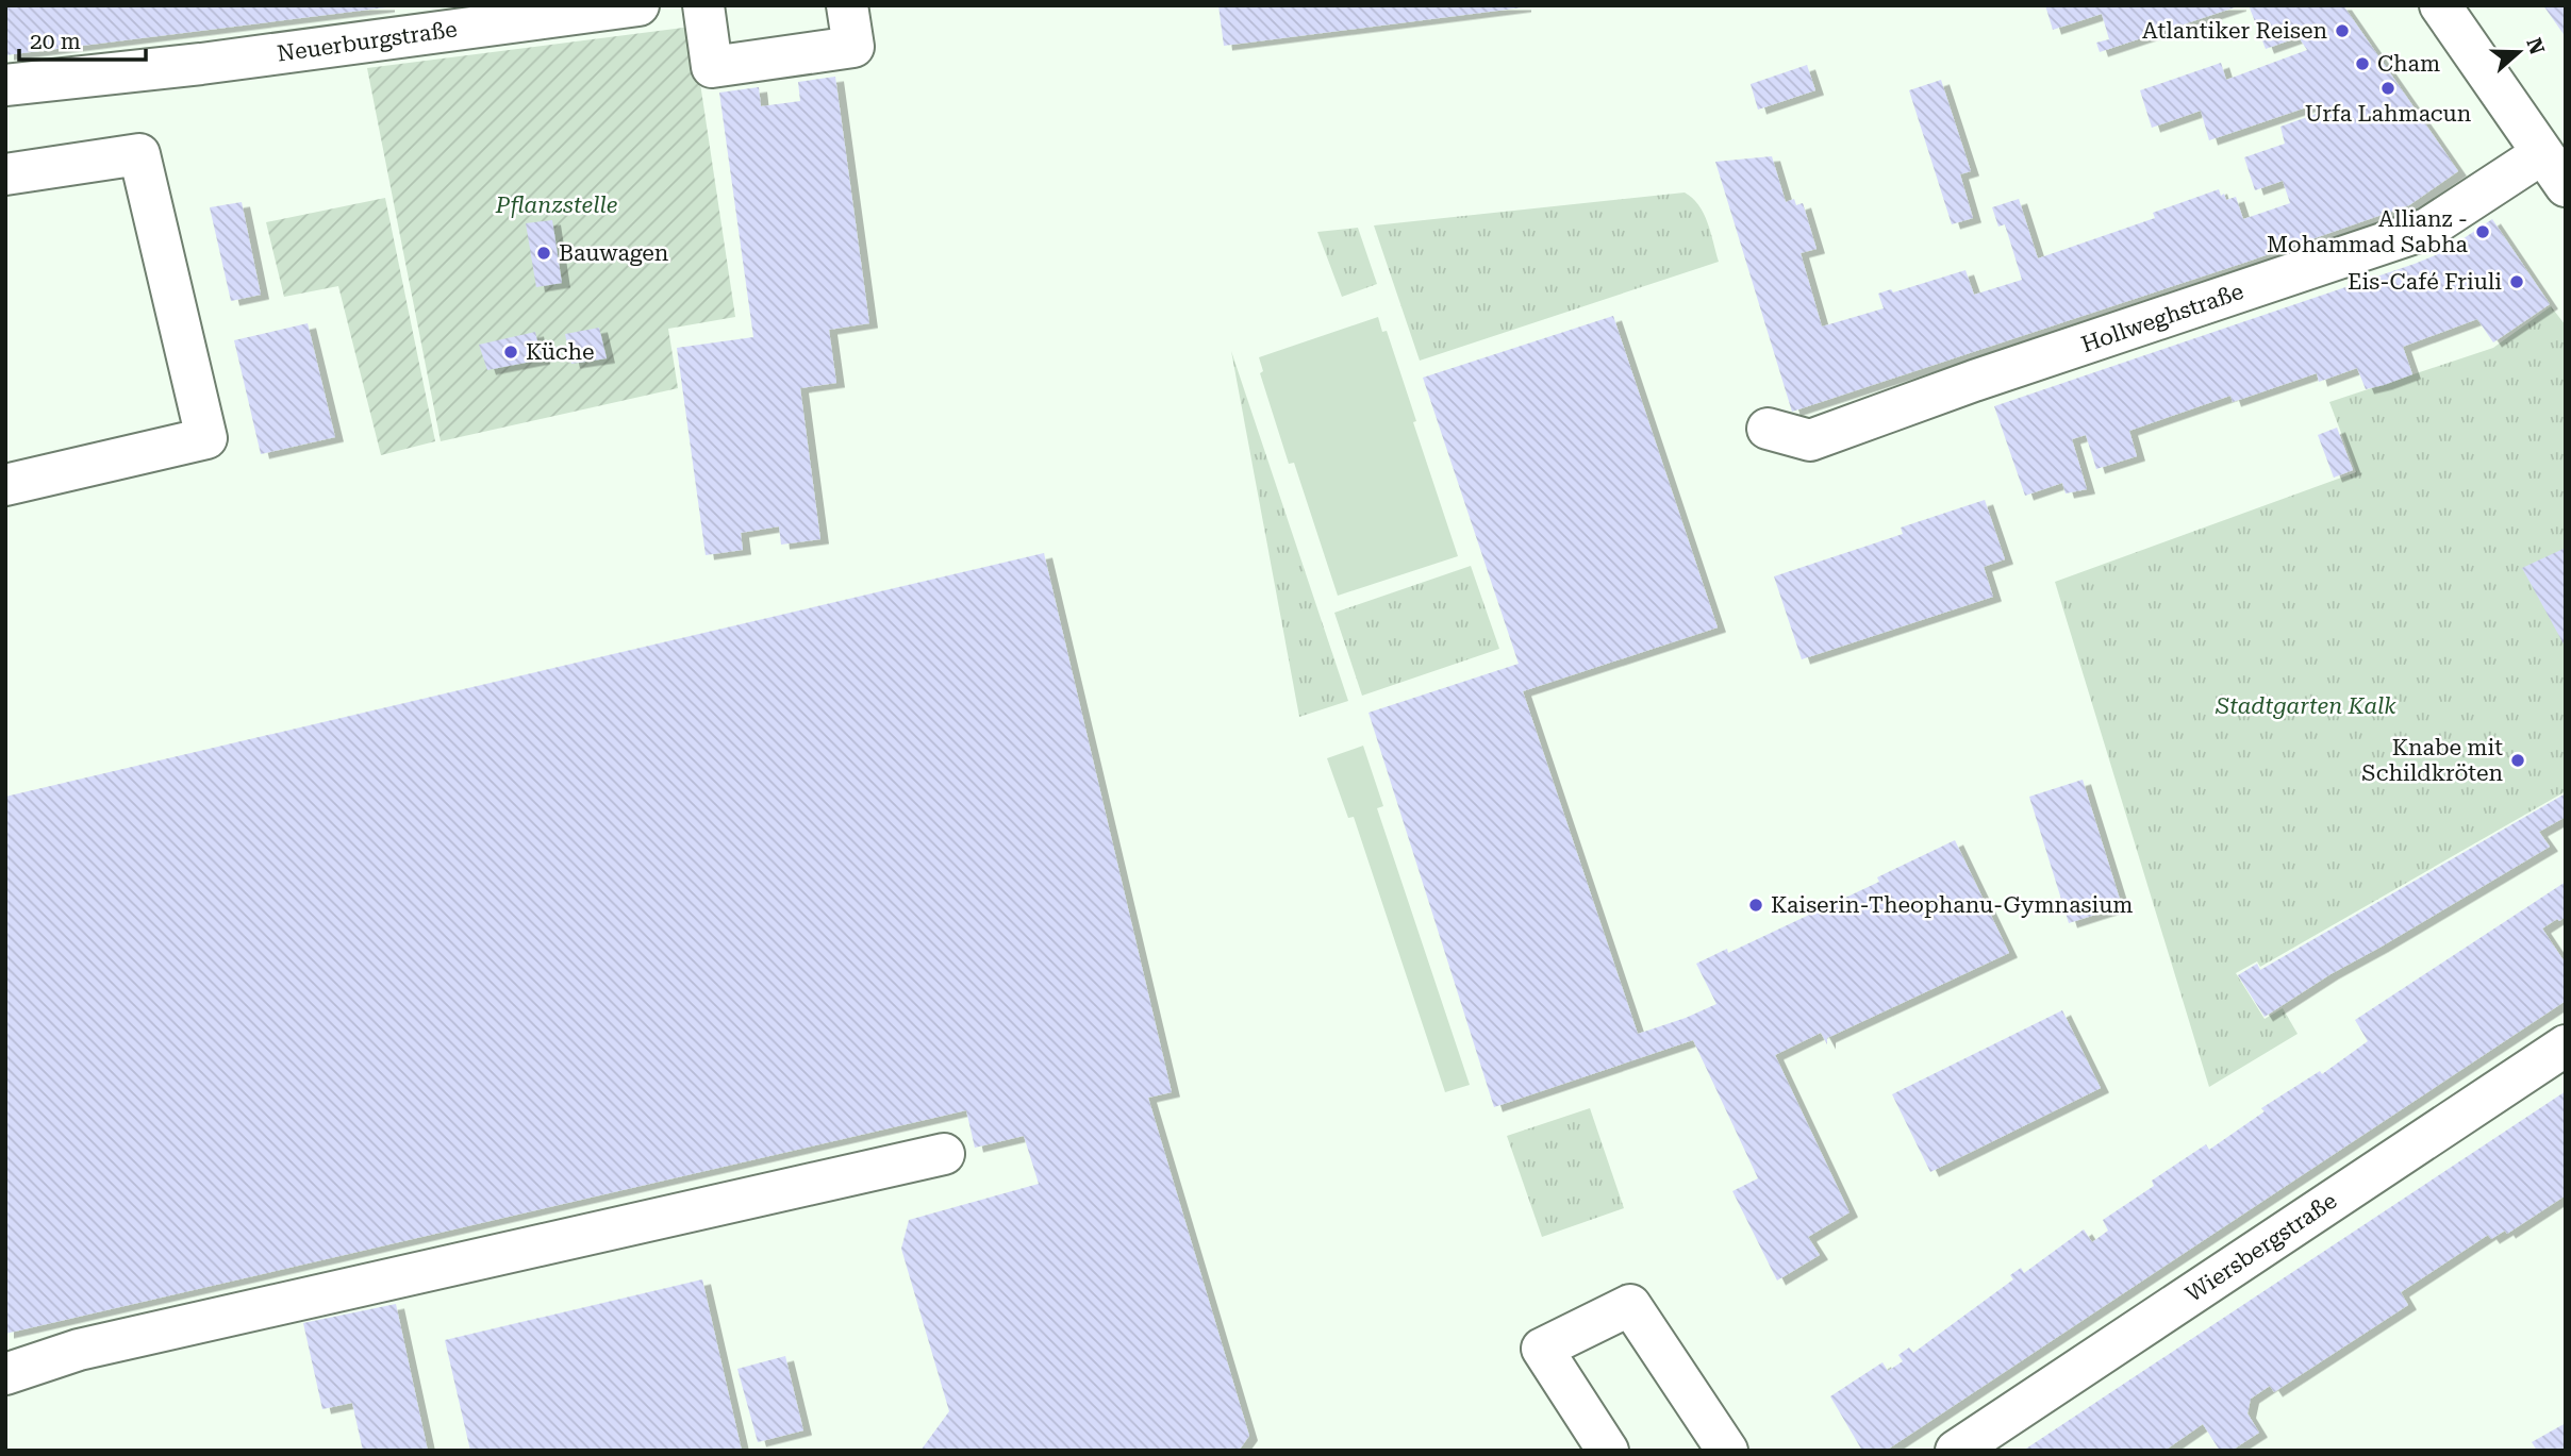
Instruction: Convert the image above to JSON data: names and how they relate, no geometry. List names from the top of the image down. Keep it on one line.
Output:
{"streets":{"street":["Neuerburgstraße","Hollweghstraße","Wiersbergstraße"]},"parks":["Pflanzstelle","Stadtgarten Kalk"],"places":["Atlantiker Reisen","Cham","Urfa Lahmacun","Allianz - Mohammad Sabha","Bauwagen","Eis-Café Friuli","Küche","Knabe mit Schildkröten","Kaiserin-Theophanu-Gymnasium"],"scale_bar":"20 m","north":"right"}
